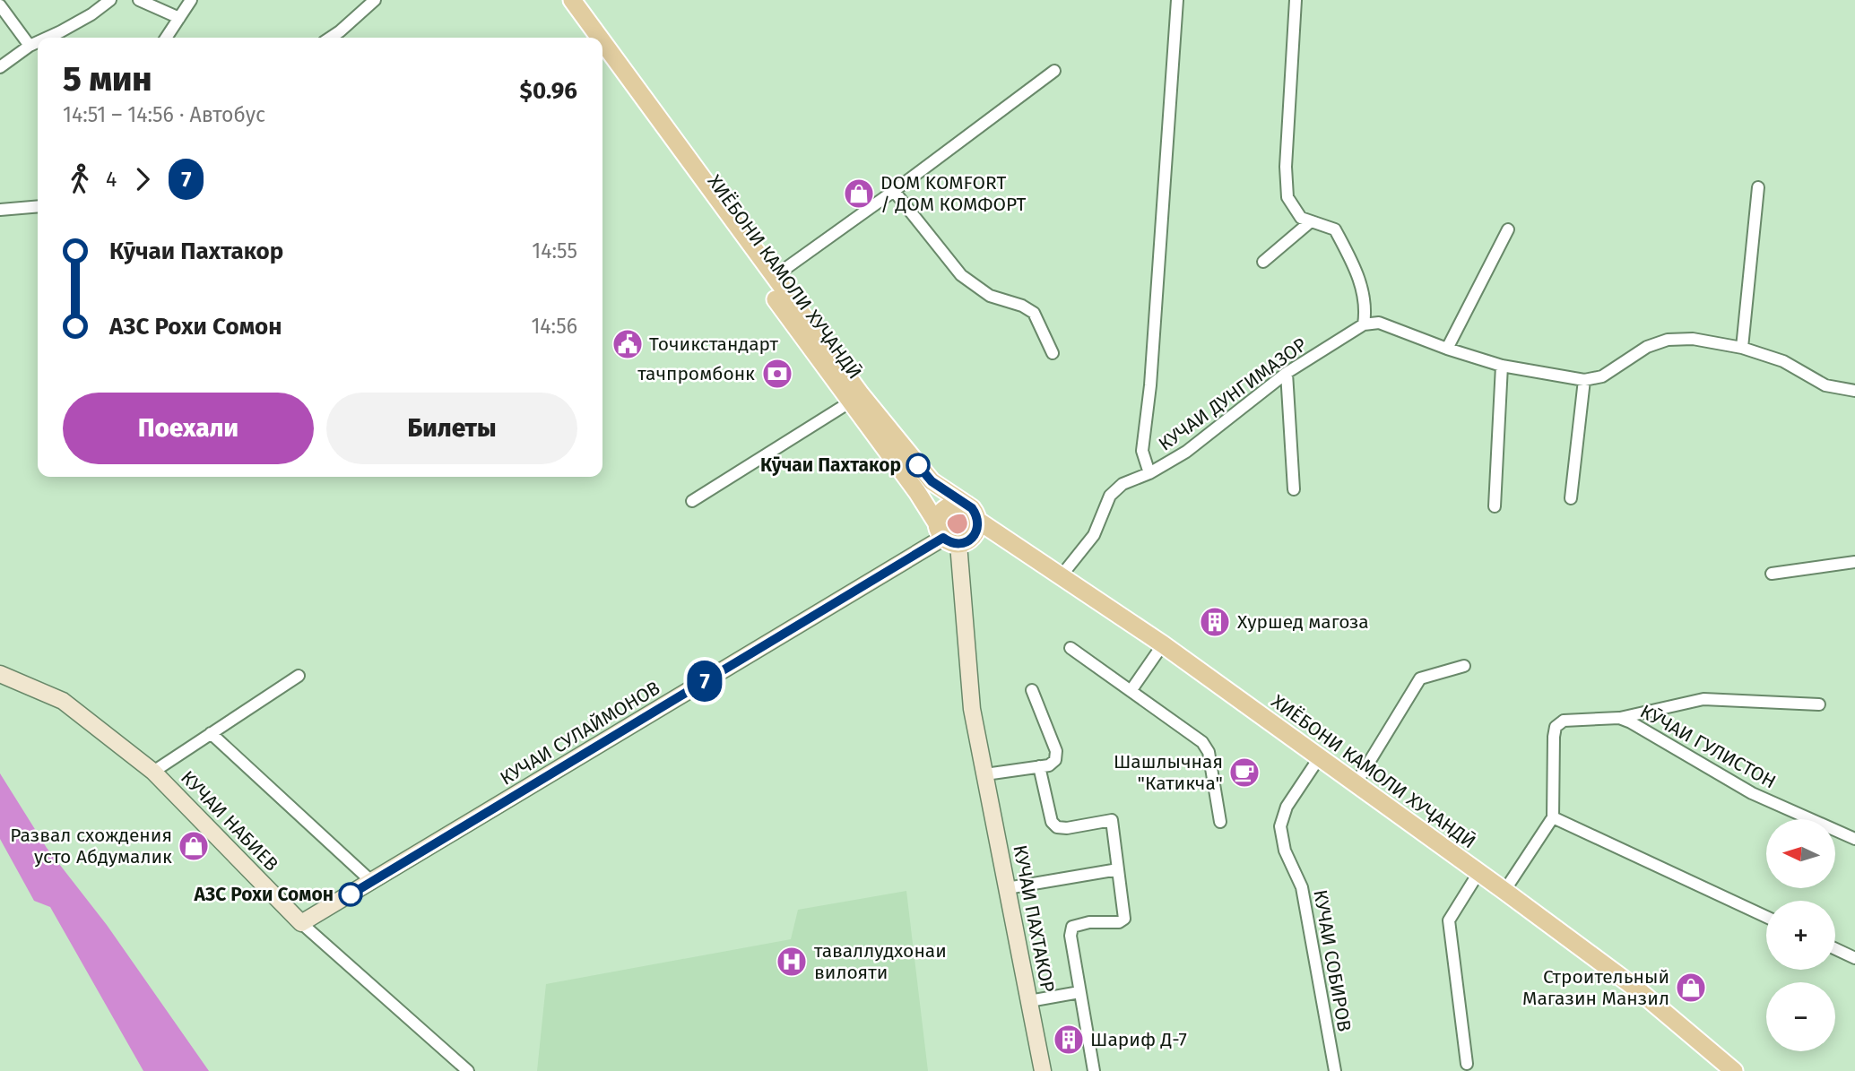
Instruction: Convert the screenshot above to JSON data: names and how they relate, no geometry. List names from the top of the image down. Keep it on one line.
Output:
{"streets":{"main road":["ХИЁБОНИ КАМОЛИ ХУҶАНДӢ","КУЧАИ СУЛАЙМОНОВ","КУЧАИ НАБИЕВ","КУЧАИ ПАХТАКОР"],"street":["КУЧАИ ДУНГИМАЗОР","КӮЧАИ ГУЛИСТОН","КУЧАИ СОБИРОВ"]},"crossings":[["ХИЁБОНИ КАМОЛИ ХУҶАНДӢ","КУЧАИ ДУНГИМАЗОР"],["ХИЁБОНИ КАМОЛИ ХУҶАНДӢ","КУЧАИ СУЛАЙМОНОВ"],["ХИЁБОНИ КАМОЛИ ХУҶАНДӢ","КУЧАИ ПАХТАКОР"],["ХИЁБОНИ КАМОЛИ ХУҶАНДӢ","КУЧАИ СОБИРОВ"],["КУЧАИ СУЛАЙМОНОВ","КУЧАИ НАБИЕВ"],["КУЧАИ СУЛАЙМОНОВ","КУЧАИ ПАХТАКОР"]],"places":{"shop":["DOM KOMFORT / ДОМ КОМФОРТ","Развал схождения усто Абдумалик","Строительный Магазин Манзил"],"public building":["Точикстандарт"],"bank":["тачпромбонк"],"other":["Кӯчаи Пахтакор","АЗС Рохи Сомон"],"building":["Хуршед магоза","Шариф Д-7"],"cafe":["Шашлычная \"Катикча\""],"hospital":["таваллудхонаи вилояти"]},"lines":["bus line 7"],"north":"left","page":{"on_map":"7","heading":["5 мин","14:51 – 14:56 · Автобус","$0.96"],"legs":["4","7"],"list":[{"name":"Кӯчаи Пахтакор","value":"14:55"},{"name":"АЗС Рохи Сомон","value":"14:56"}],"buttons":["Поехали","Билеты"],"map_buttons":["+","−"]}}
